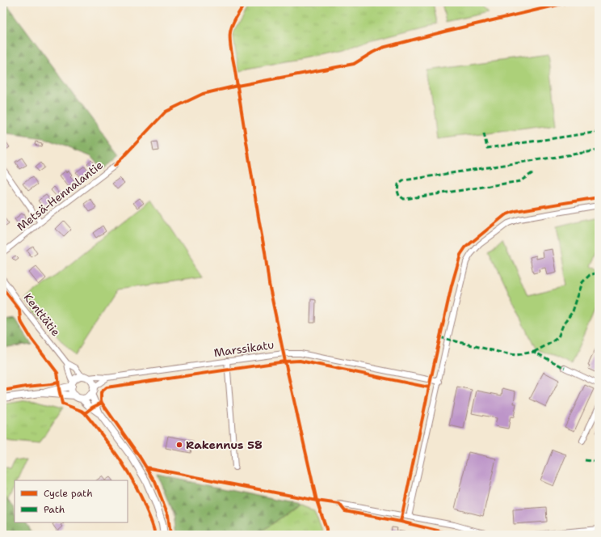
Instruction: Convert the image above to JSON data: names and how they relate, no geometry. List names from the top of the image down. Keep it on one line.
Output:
{"streets":{"street":["Metsä-Hennalantie","Kenttätie","Marssikatu"]},"places":["Rakennus 58"],"legend":["Cycle path","Path"]}
